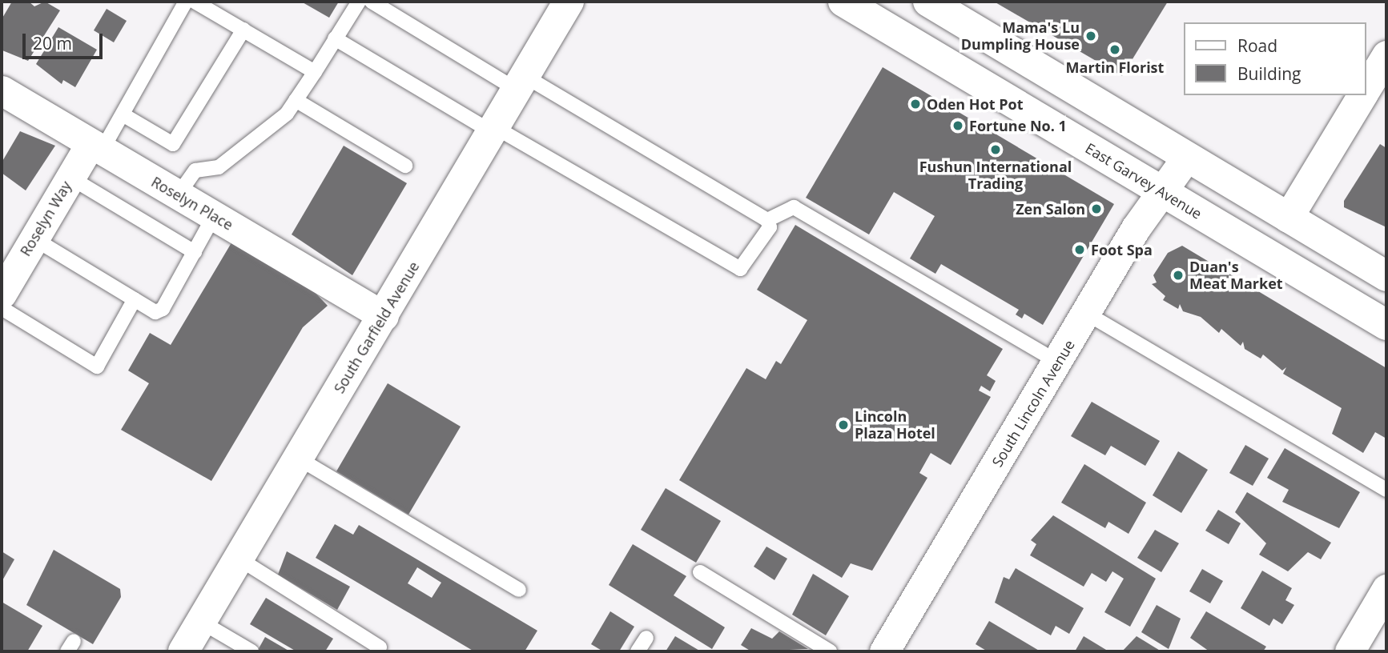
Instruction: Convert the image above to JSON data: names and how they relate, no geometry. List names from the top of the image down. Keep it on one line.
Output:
{"streets":{"main road":["East Garvey Avenue","South Garfield Avenue"],"street":["Roselyn Place","Roselyn Way","South Lincoln Avenue"]},"crossings":[["East Garvey Avenue","South Lincoln Avenue"],["Roselyn Place","Roselyn Way"],["Roselyn Place","South Garfield Avenue"]],"places":["Mama's Lu Dumpling House","Martin Florist","Oden Hot Pot","Fortune No. 1","Fushun International Trading","Zen Salon","Foot Spa","Duan's Meat Market","Lincoln Plaza Hotel"],"legend":["Road","Building"],"scale_bar":"20 m"}
